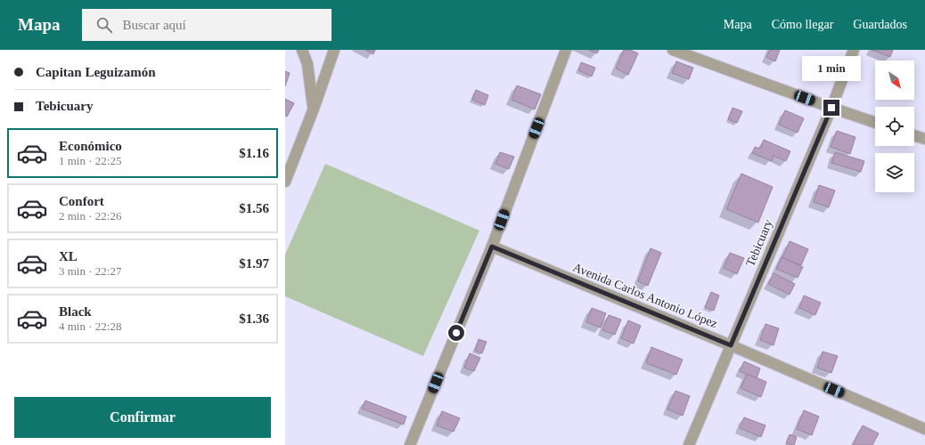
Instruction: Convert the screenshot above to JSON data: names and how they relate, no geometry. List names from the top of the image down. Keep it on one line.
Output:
{"streets":{"street":["Tebicuary","Avenida Carlos Antonio López"]},"crossings":[["Tebicuary","Avenida Carlos Antonio López"]],"north":"bottom right","page":{"header":"Mapa","search":"Buscar aquí","nav":["Mapa","Cómo llegar","Guardados"],"banner":["Capitan Leguizamón","Tebicuary"],"bubble":"1 min","list":[{"name":"Económico","note":"1 min · 22:25","value":"$1.16"},{"name":"Confort","note":"2 min · 22:26","value":"$1.56"},{"name":"XL","note":"3 min · 22:27","value":"$1.97"},{"name":"Black","note":"4 min · 22:28","value":"$1.36"}],"buttons":"Confirmar"}}
